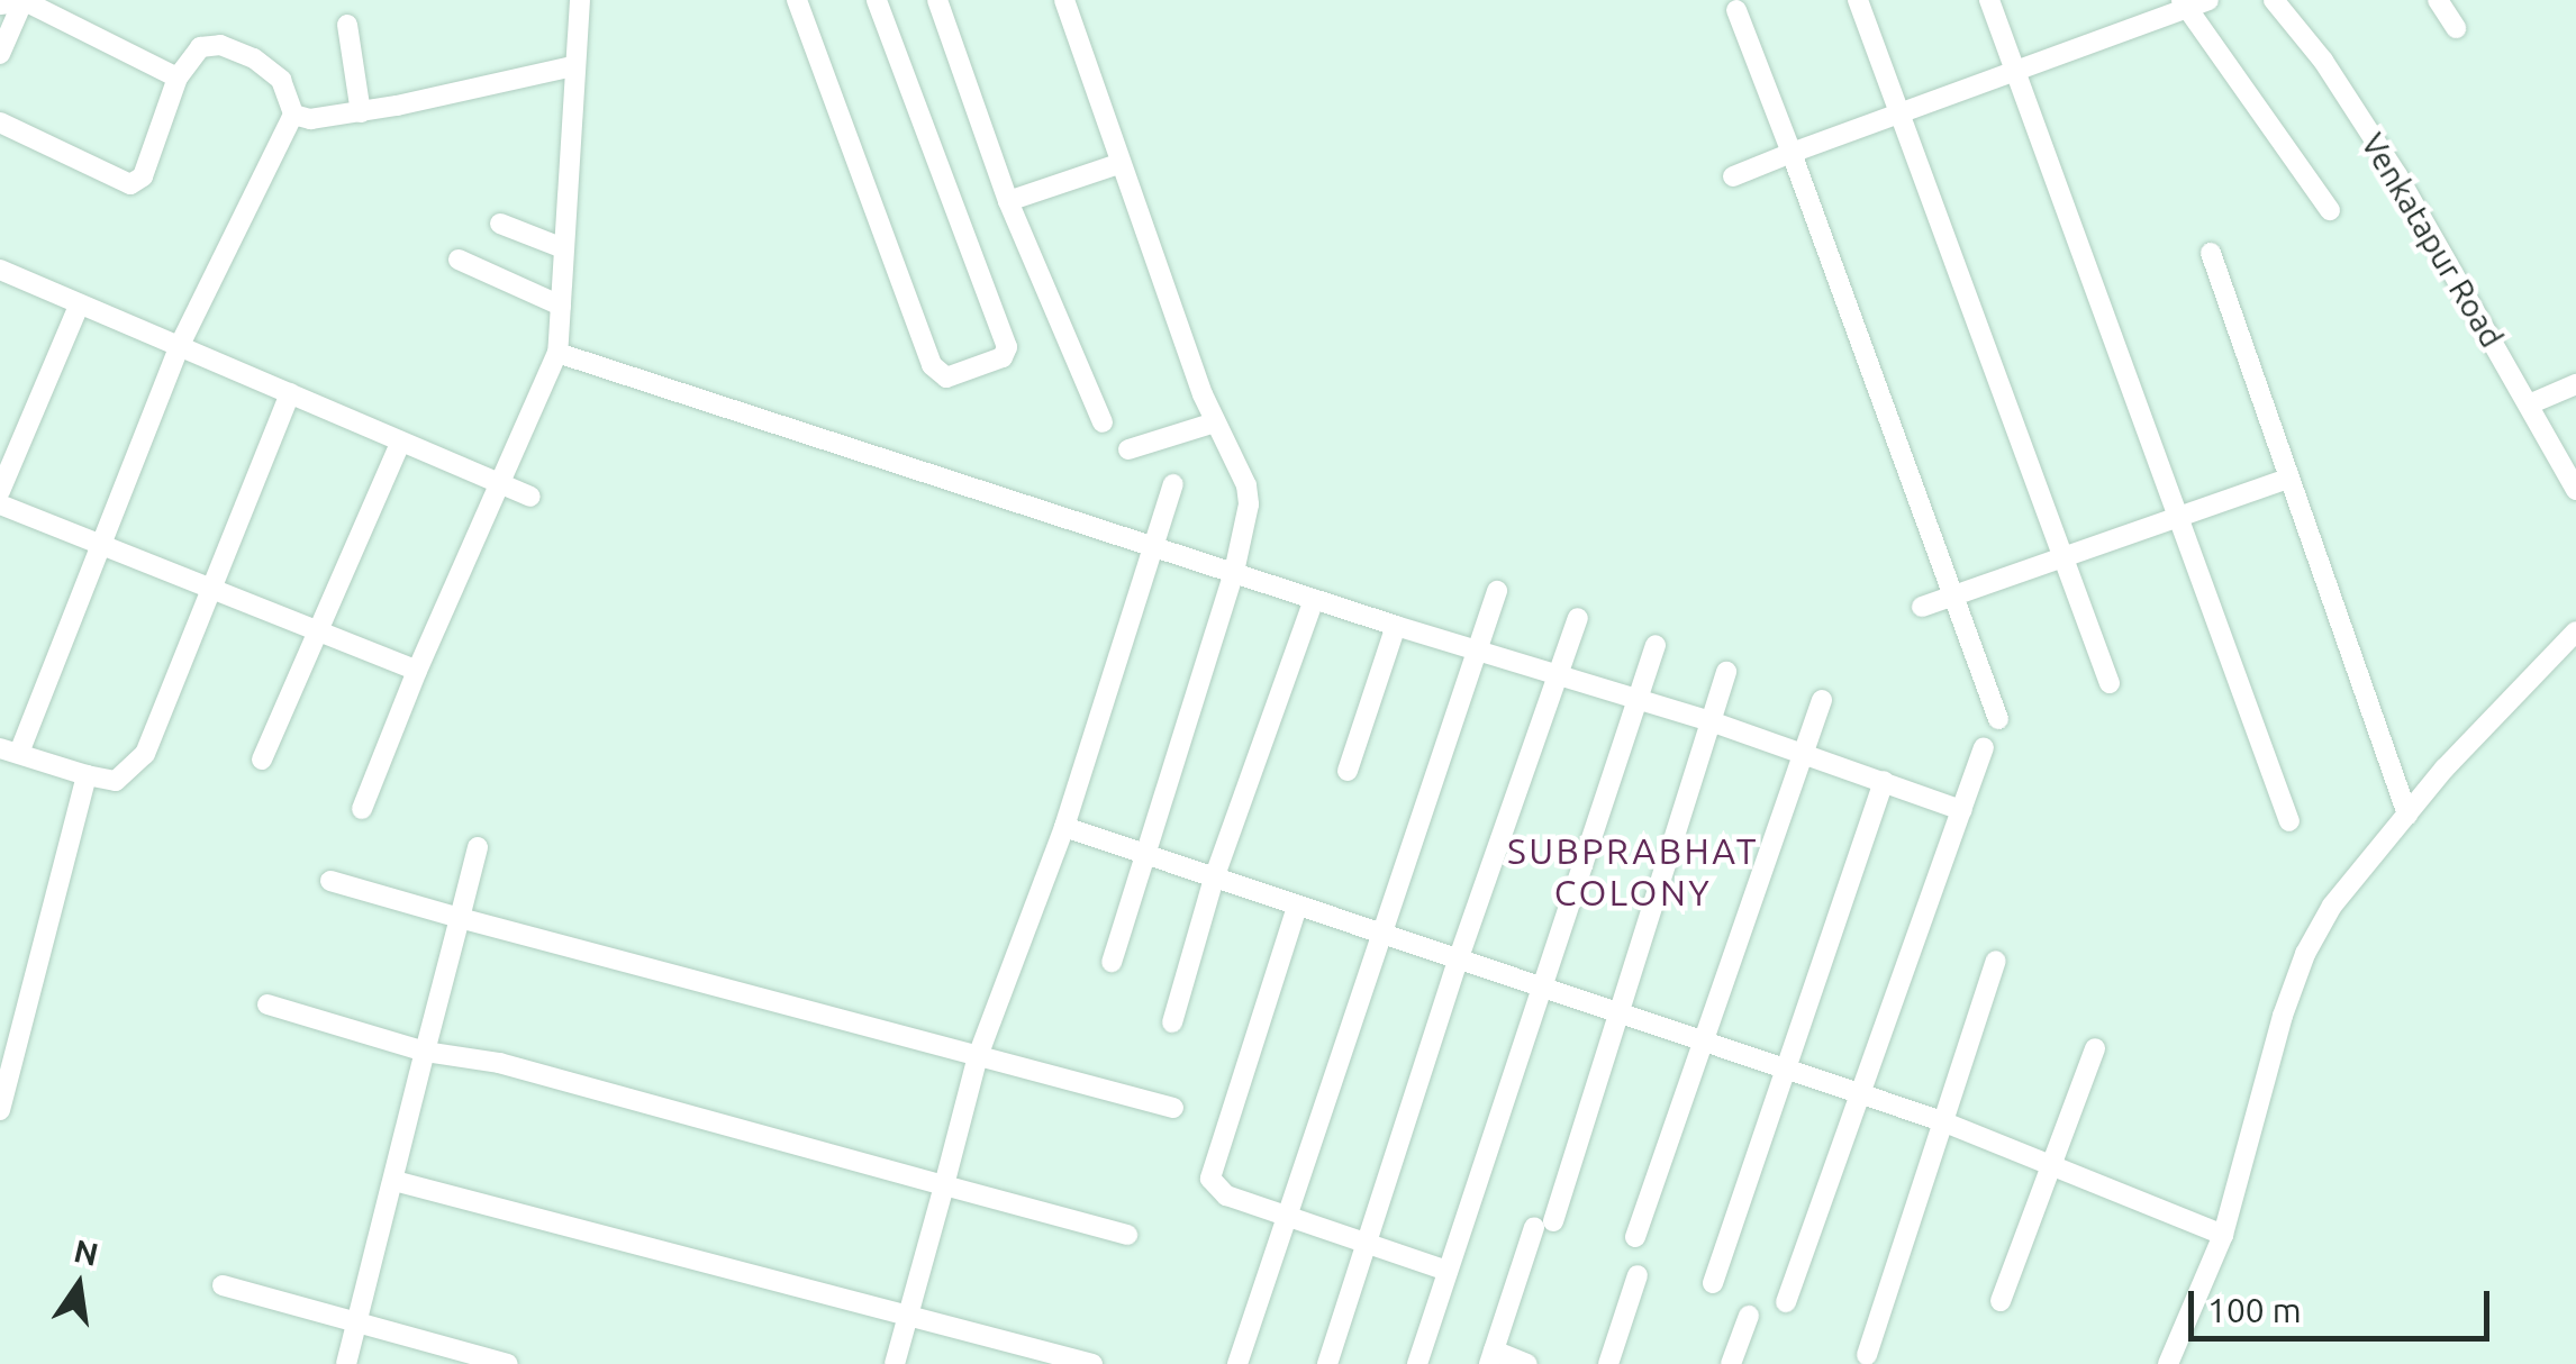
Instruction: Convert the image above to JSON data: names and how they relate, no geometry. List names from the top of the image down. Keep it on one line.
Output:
{"streets":{"street":["Venkatapur Road"]},"districts":["SUBPRABHAT COLONY"],"scale_bar":"100 m","north":"top"}
